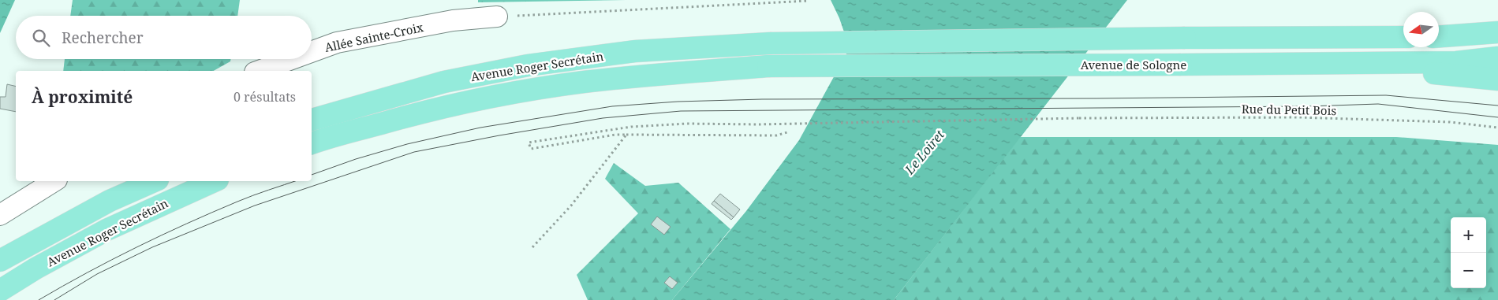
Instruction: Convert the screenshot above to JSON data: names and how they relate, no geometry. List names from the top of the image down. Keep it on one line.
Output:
{"streets":{"main road":["Avenue de Sologne","Avenue Roger Secrétain"],"street":["Allée Sainte-Croix"],"path":["Rue du Petit Bois"]},"crossings":[["Avenue de Sologne","Avenue Roger Secrétain"]],"water":["Le Loiret"],"north":"left","page":{"search":"Rechercher","heading":["À proximité","0 résultats"],"map_buttons":["+","−"]}}
